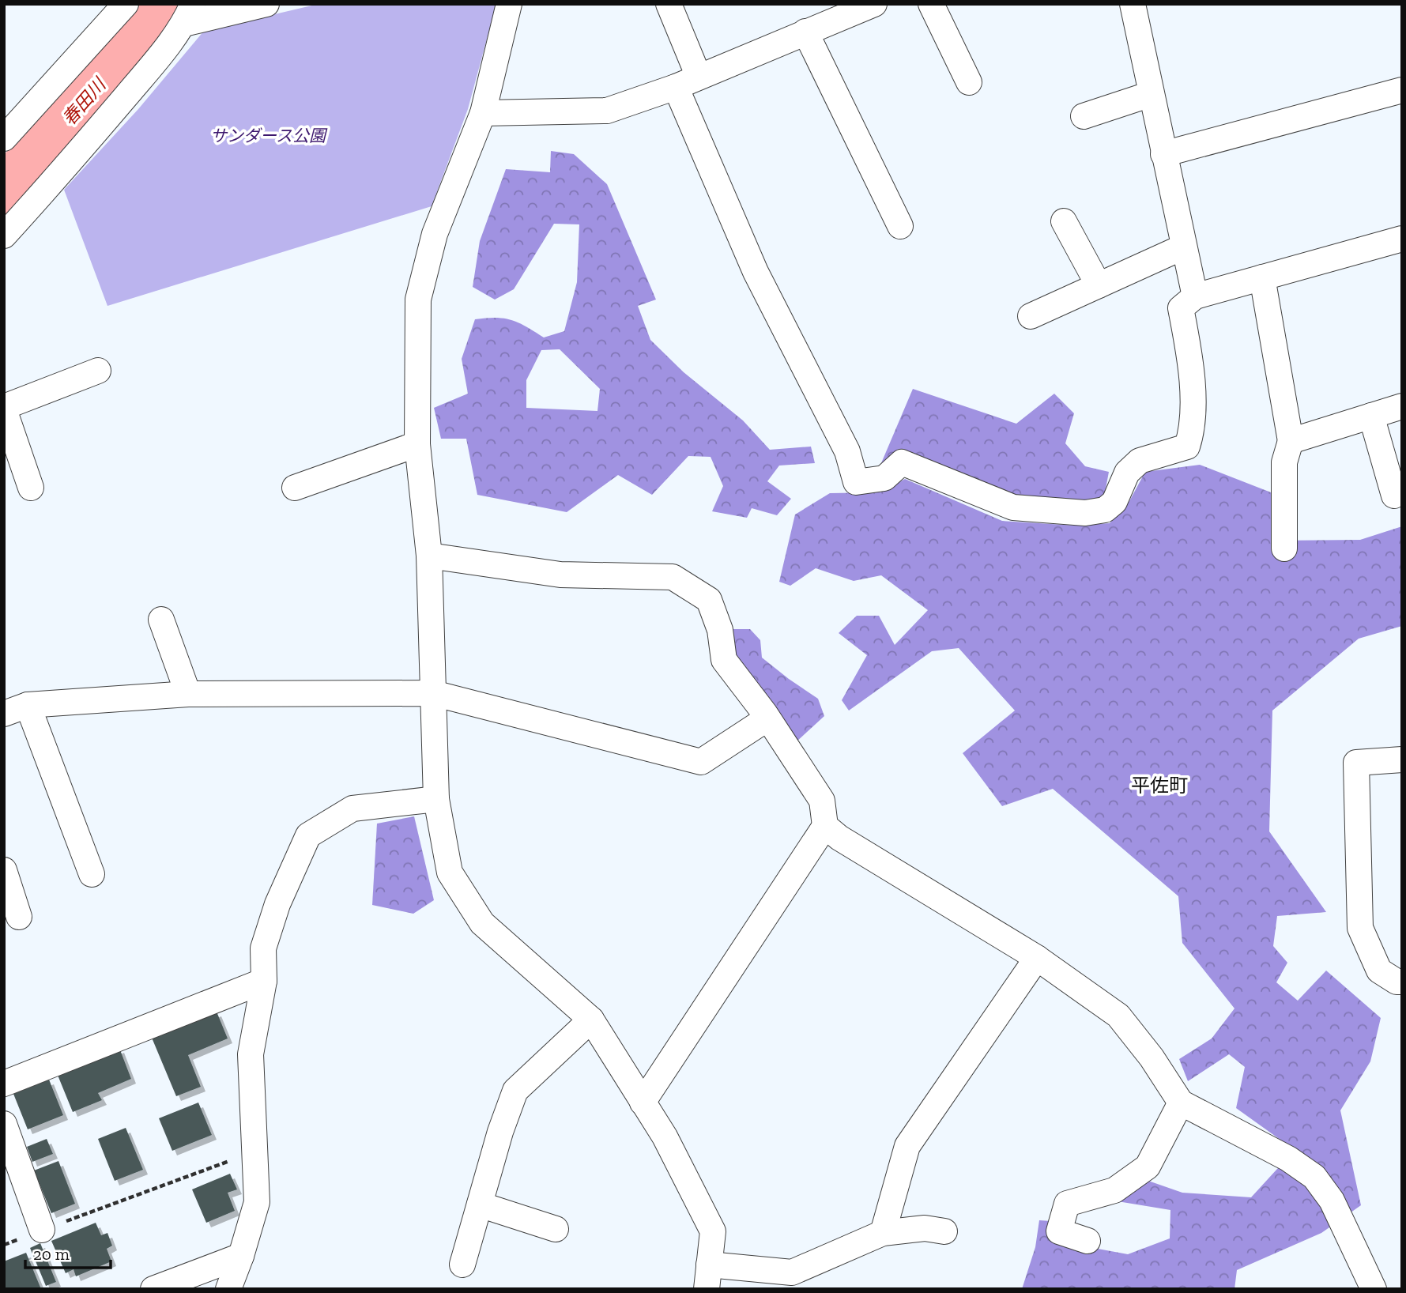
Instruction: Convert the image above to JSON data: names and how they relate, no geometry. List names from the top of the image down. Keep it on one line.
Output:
{"districts":["平佐町"],"water":["春田川"],"parks":["サンダース公園"],"scale_bar":"20 m"}
